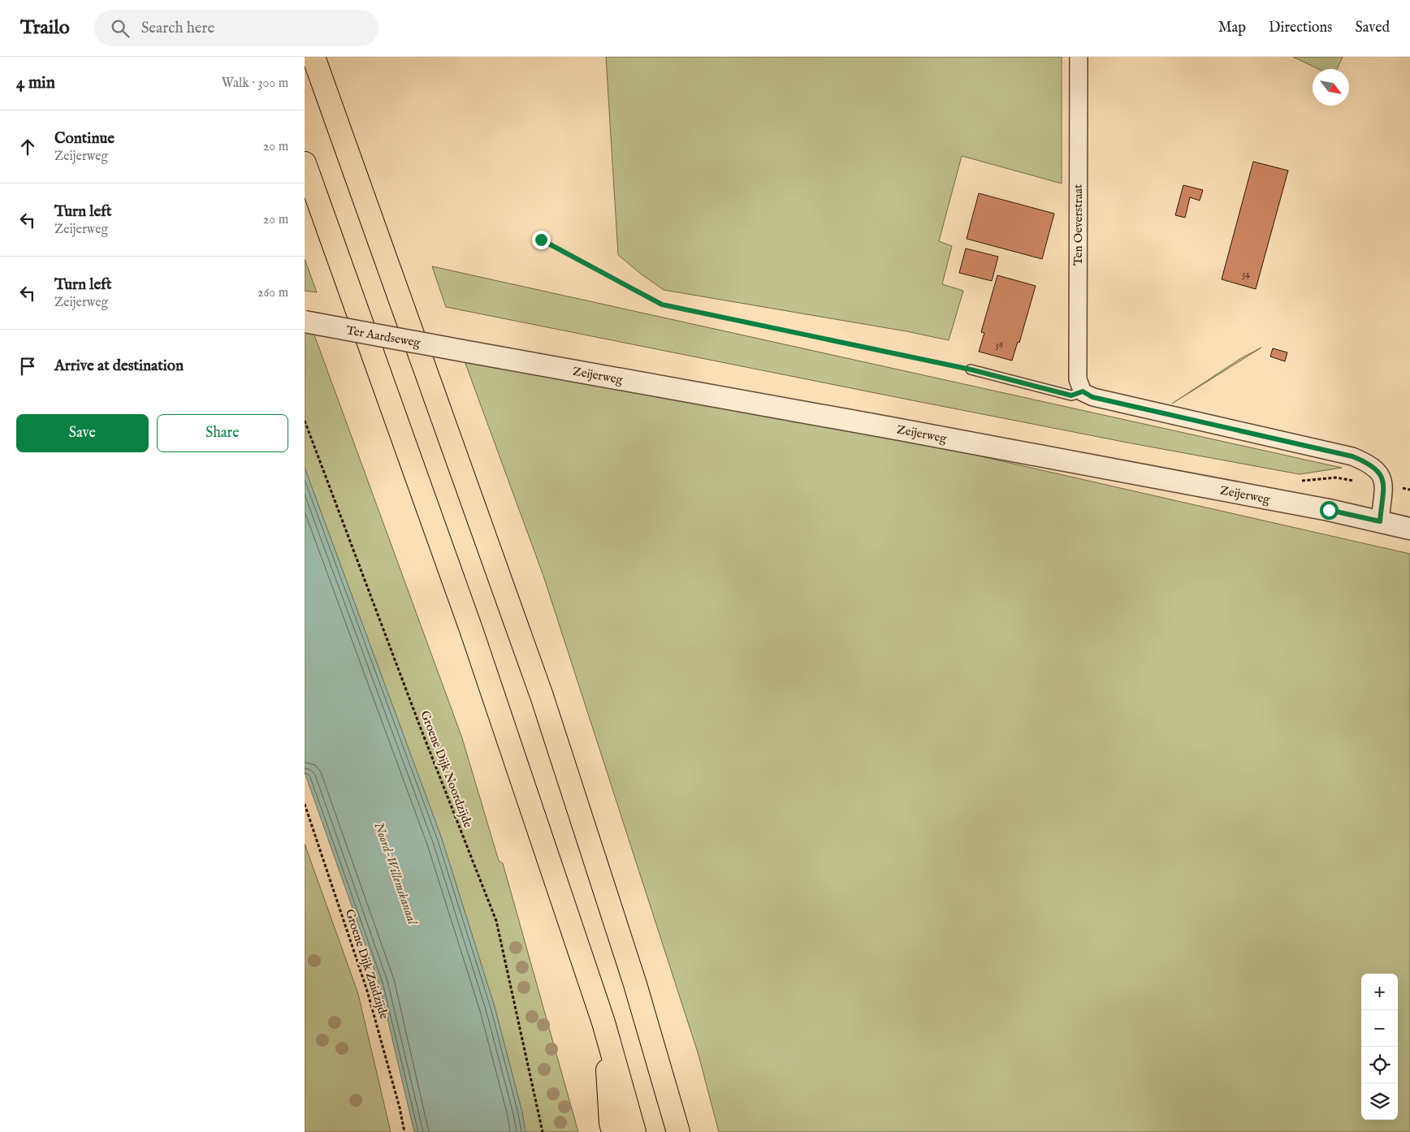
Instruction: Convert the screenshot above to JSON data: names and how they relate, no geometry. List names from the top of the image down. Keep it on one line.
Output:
{"streets":{"street":["Ten Oeverstraat","Ter Aardseweg","Zeijerweg"],"path":["Groene Dijk Noordzijde","Groene Dijk Zuidzijde"]},"crossings":[["Ter Aardseweg","Zeijerweg"]],"water":["Noord-Willemskanaal"],"house_numbers":["34","36"],"north":"bottom right","page":{"header":"Trailo","search":"Search here","nav":["Map","Directions","Saved"],"heading":["4 min","Walk · 300 m"],"list":[["Continue","Zeijerweg","20 m"],["Turn left","Zeijerweg","20 m"],["Turn left","Zeijerweg","260 m"],"Arrive at destination"],"buttons":["Save","Share"],"map_buttons":["+","−"]}}
